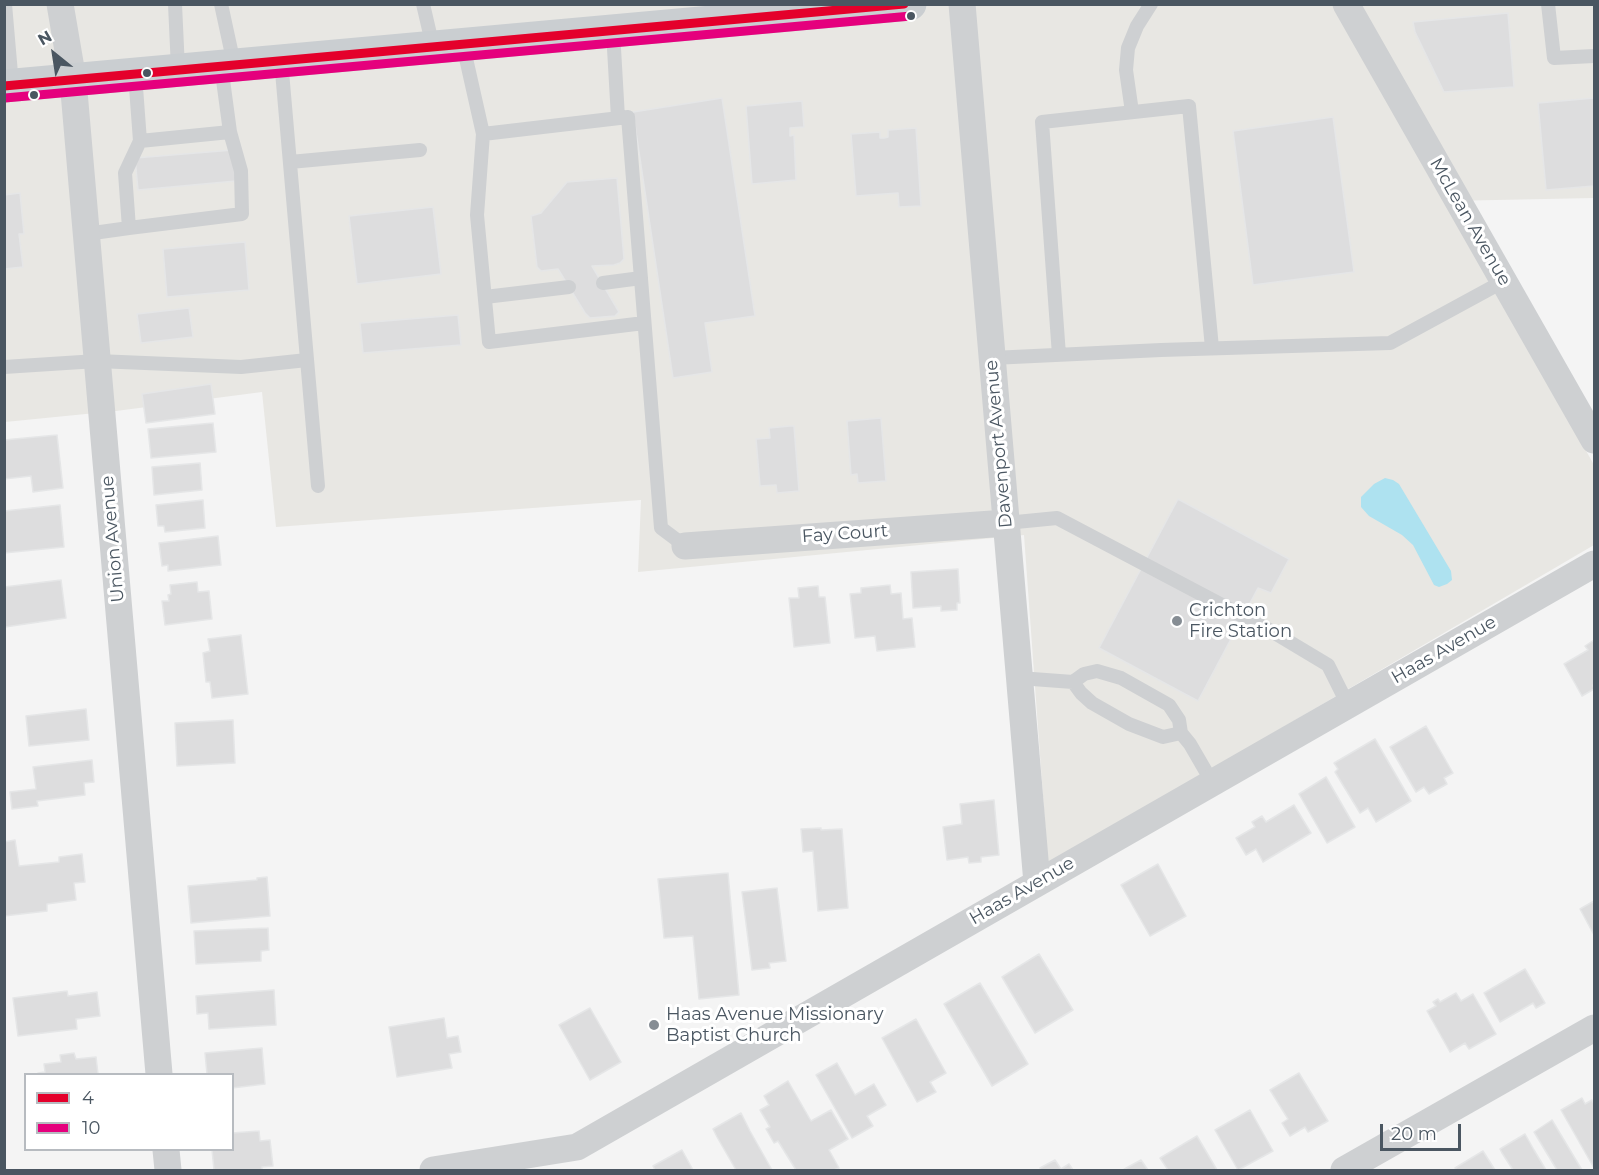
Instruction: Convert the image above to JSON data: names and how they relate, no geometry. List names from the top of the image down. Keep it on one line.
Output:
{"streets":{"street":["McLean Avenue","Davenport Avenue","Fay Court","Union Avenue","Haas Avenue"]},"crossings":[["Davenport Avenue","Fay Court"],["Davenport Avenue","Haas Avenue"]],"places":["Crichton Fire Station","Haas Avenue Missionary Baptist Church"],"lines":["transit line 4","transit line 10"],"legend":["4","10"],"scale_bar":"20 m","north":"top left"}
